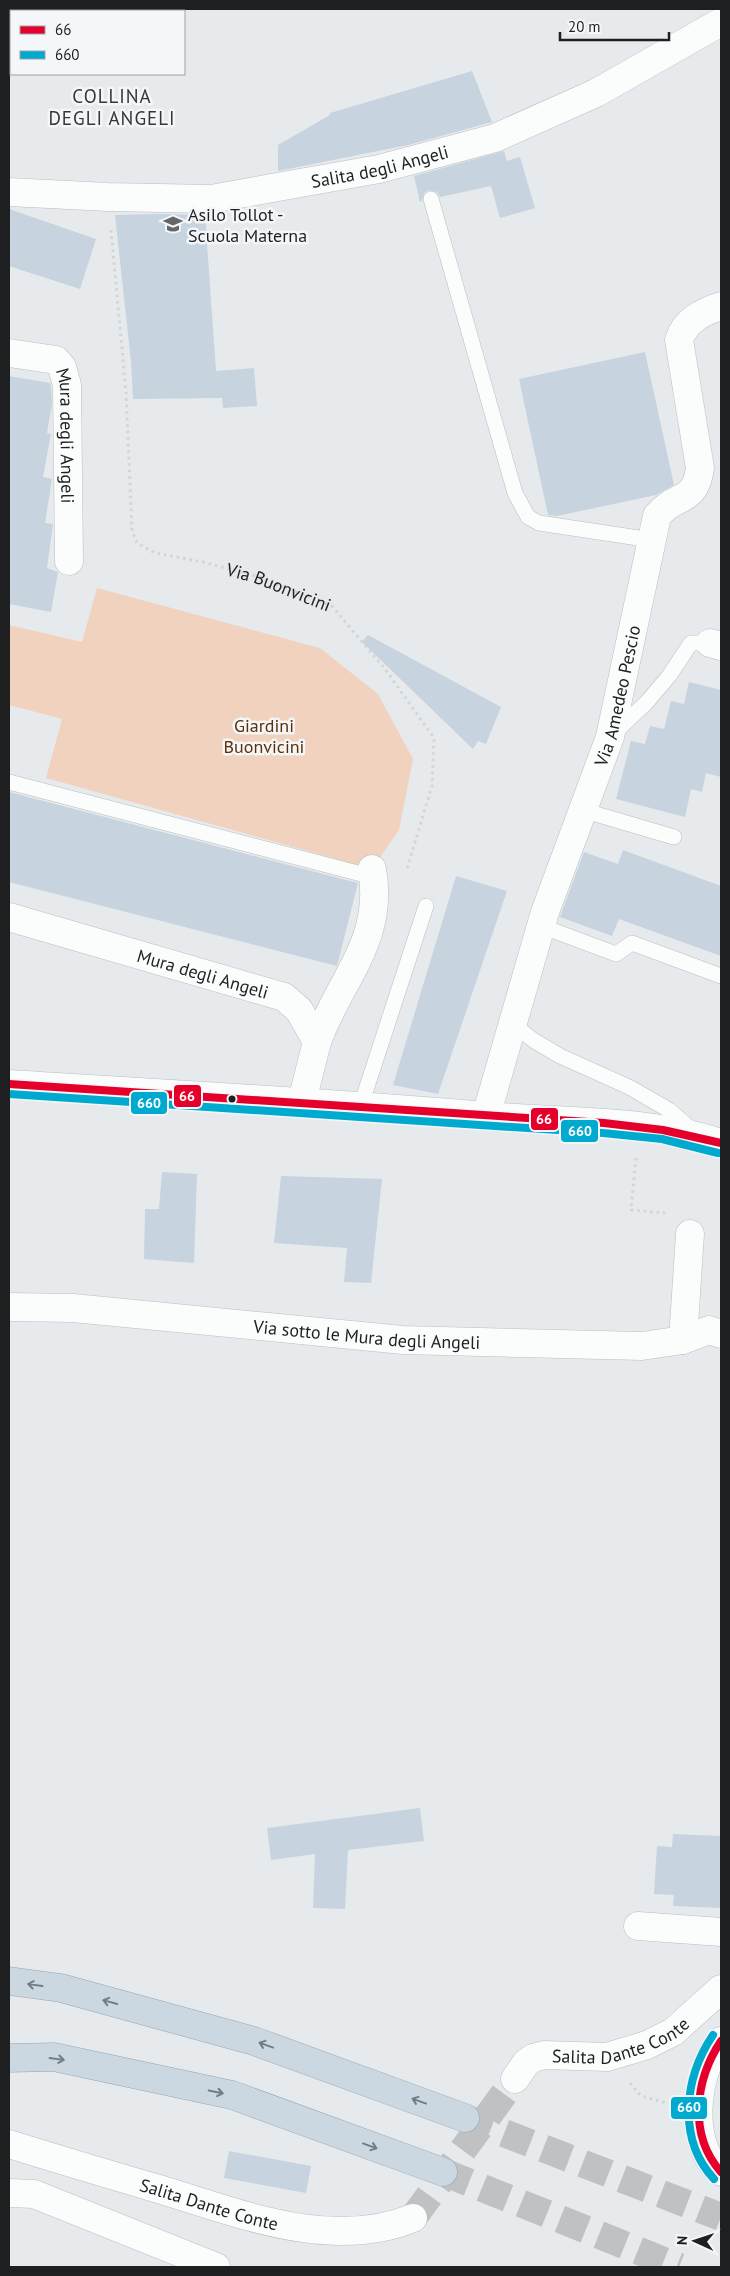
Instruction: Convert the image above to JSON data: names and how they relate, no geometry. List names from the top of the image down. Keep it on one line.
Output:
{"streets":{"street":["Salita degli Angeli","Mura degli Angeli","Via Amedeo Pescio","Via sotto le Mura degli Angeli","Salita Dante Conte"],"path":["Via Buonvicini"]},"crossings":[["Salita degli Angeli","Via Buonvicini"]],"districts":["COLLINA DEGLI ANGELI"],"parks":["Giardini Buonvicini"],"places":{"school or university":["Asilo Tollot - Scuola Materna"]},"lines":["transit line 66","transit line 660"],"legend":["66","660"],"scale_bar":"20 m","north":"left"}
